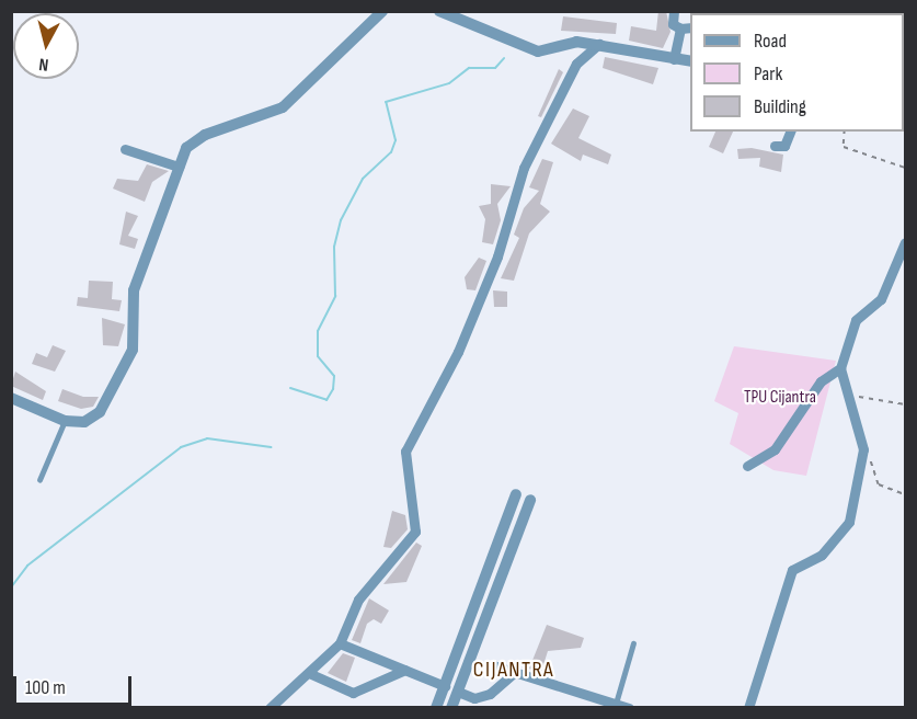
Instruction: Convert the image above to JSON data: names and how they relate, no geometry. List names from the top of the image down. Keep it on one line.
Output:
{"districts":["CIJANTRA"],"parks":["TPU Cijantra"],"legend":["Road","Park","Building"],"scale_bar":"100 m","north":"bottom"}
